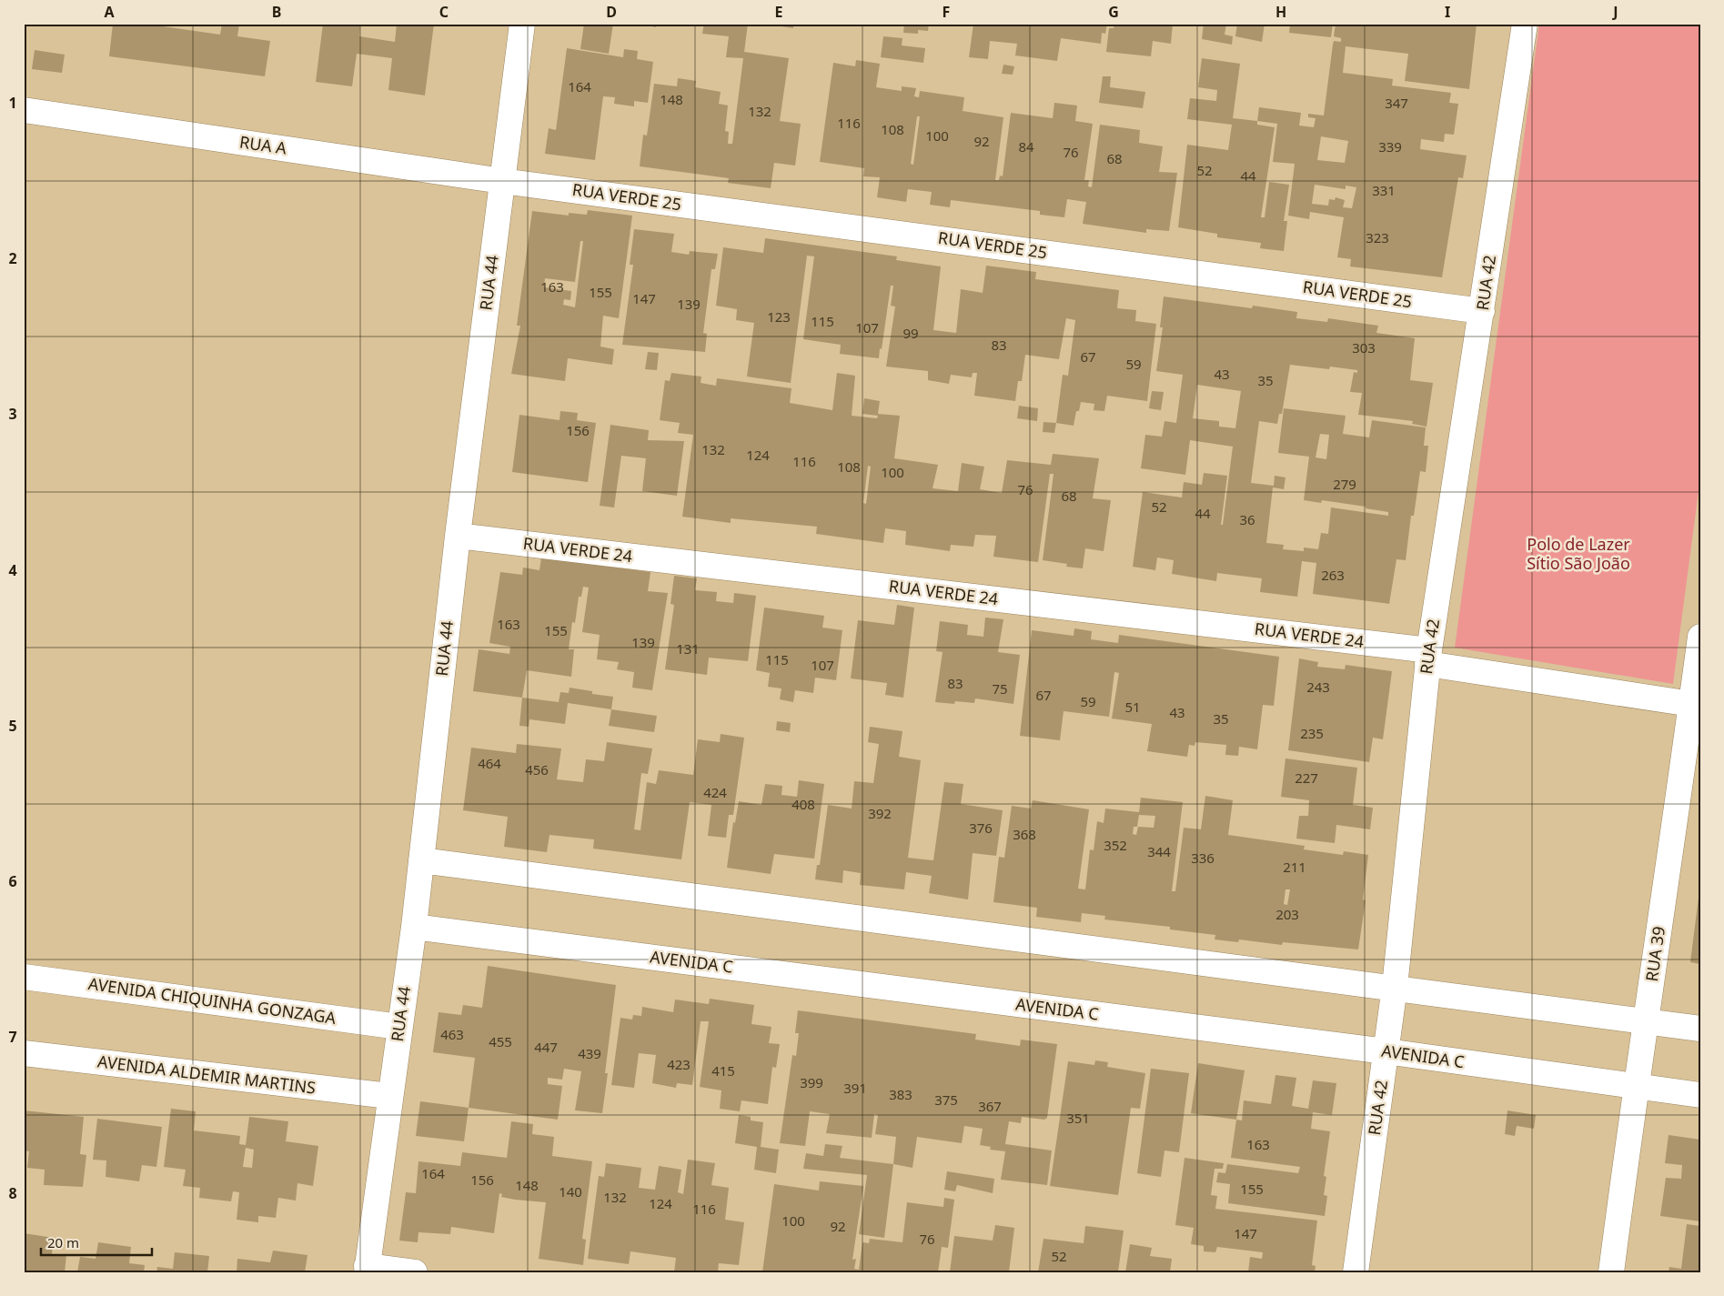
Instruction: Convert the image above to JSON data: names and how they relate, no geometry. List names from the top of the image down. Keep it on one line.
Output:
{"streets":{"street":["RUA A","RUA VERDE 25","RUA 44","RUA 42","RUA VERDE 24","RUA 39","AVENIDA C","AVENIDA CHIQUINHA GONZAGA","AVENIDA ALDEMIR MARTINS"]},"crossings":[["RUA A","RUA VERDE 25"],["RUA A","RUA 44"],["RUA VERDE 25","RUA 44"],["RUA VERDE 25","RUA 42"],["RUA 44","RUA VERDE 24"],["RUA 44","AVENIDA C"],["RUA 44","AVENIDA CHIQUINHA GONZAGA"],["RUA 44","AVENIDA ALDEMIR MARTINS"],["RUA 42","RUA VERDE 24"],["RUA 42","AVENIDA C"],["RUA VERDE 24","RUA 39"],["RUA 39","AVENIDA C"]],"parks":["Polo de Lazer Sítio São João"],"house_numbers":["164","148","347","132","116","108","100","92","84","339","76","68","52","44","331","323","163","155","147","139","123","115","107","99","83","303","67","59","43","35","156","132","124","116","108","100","279","76","68","52","44","36","263","163","155","139","131","115","107","83","243","75","67","59","51","43","35","235","464","456","227","424","408","392","376","368","352","344","336","211","203","463","455","447","439","423","415","399","391","383","375","367","351","163","164","156","148","155","140","132","124","116","100","92","147","76","52"],"scale_bar":"20 m","grid":{"columns":["A","B","C","D","E","F","G","H","I","J"],"rows":["1","2","3","4","5","6","7","8"]}}
